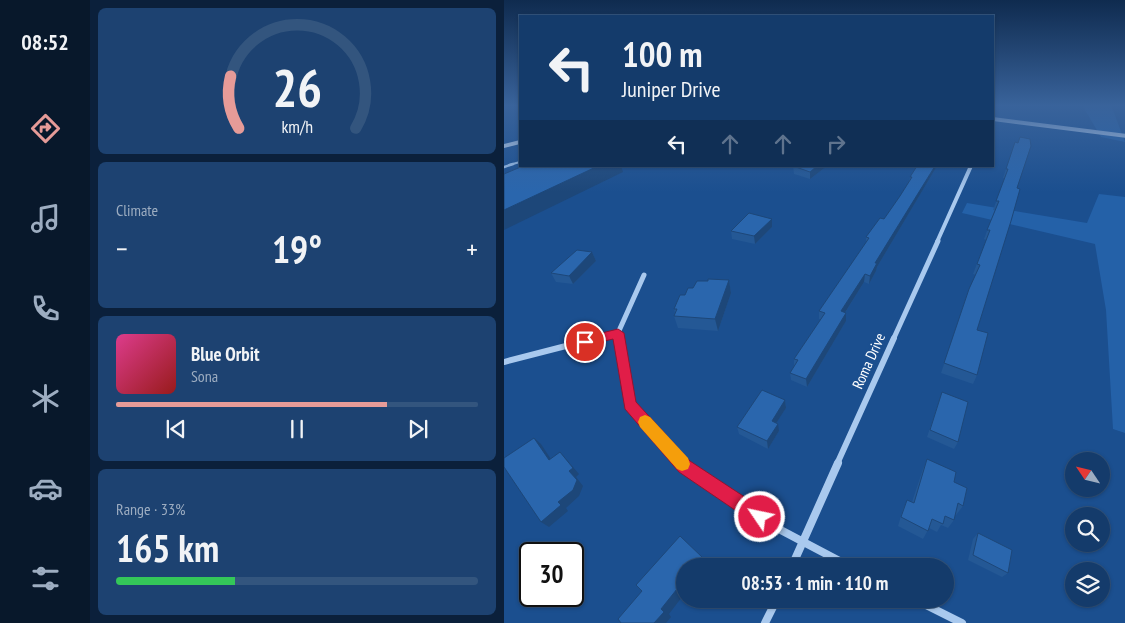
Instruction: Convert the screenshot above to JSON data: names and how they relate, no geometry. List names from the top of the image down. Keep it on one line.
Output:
{"streets":{"street":["Roma Drive"]},"north":"top left","page":{"tabs":"08:52","turn":["100 m","Juniper Drive"],"tile":["Climate",["Range · 33%","165 km"]],"heat":["−","19°","+"],"song":["Blue Orbit","Sona"],"limit":"30","trip":"08:53 · 1 min · 110 m","gauge":["26","km/h"]}}
